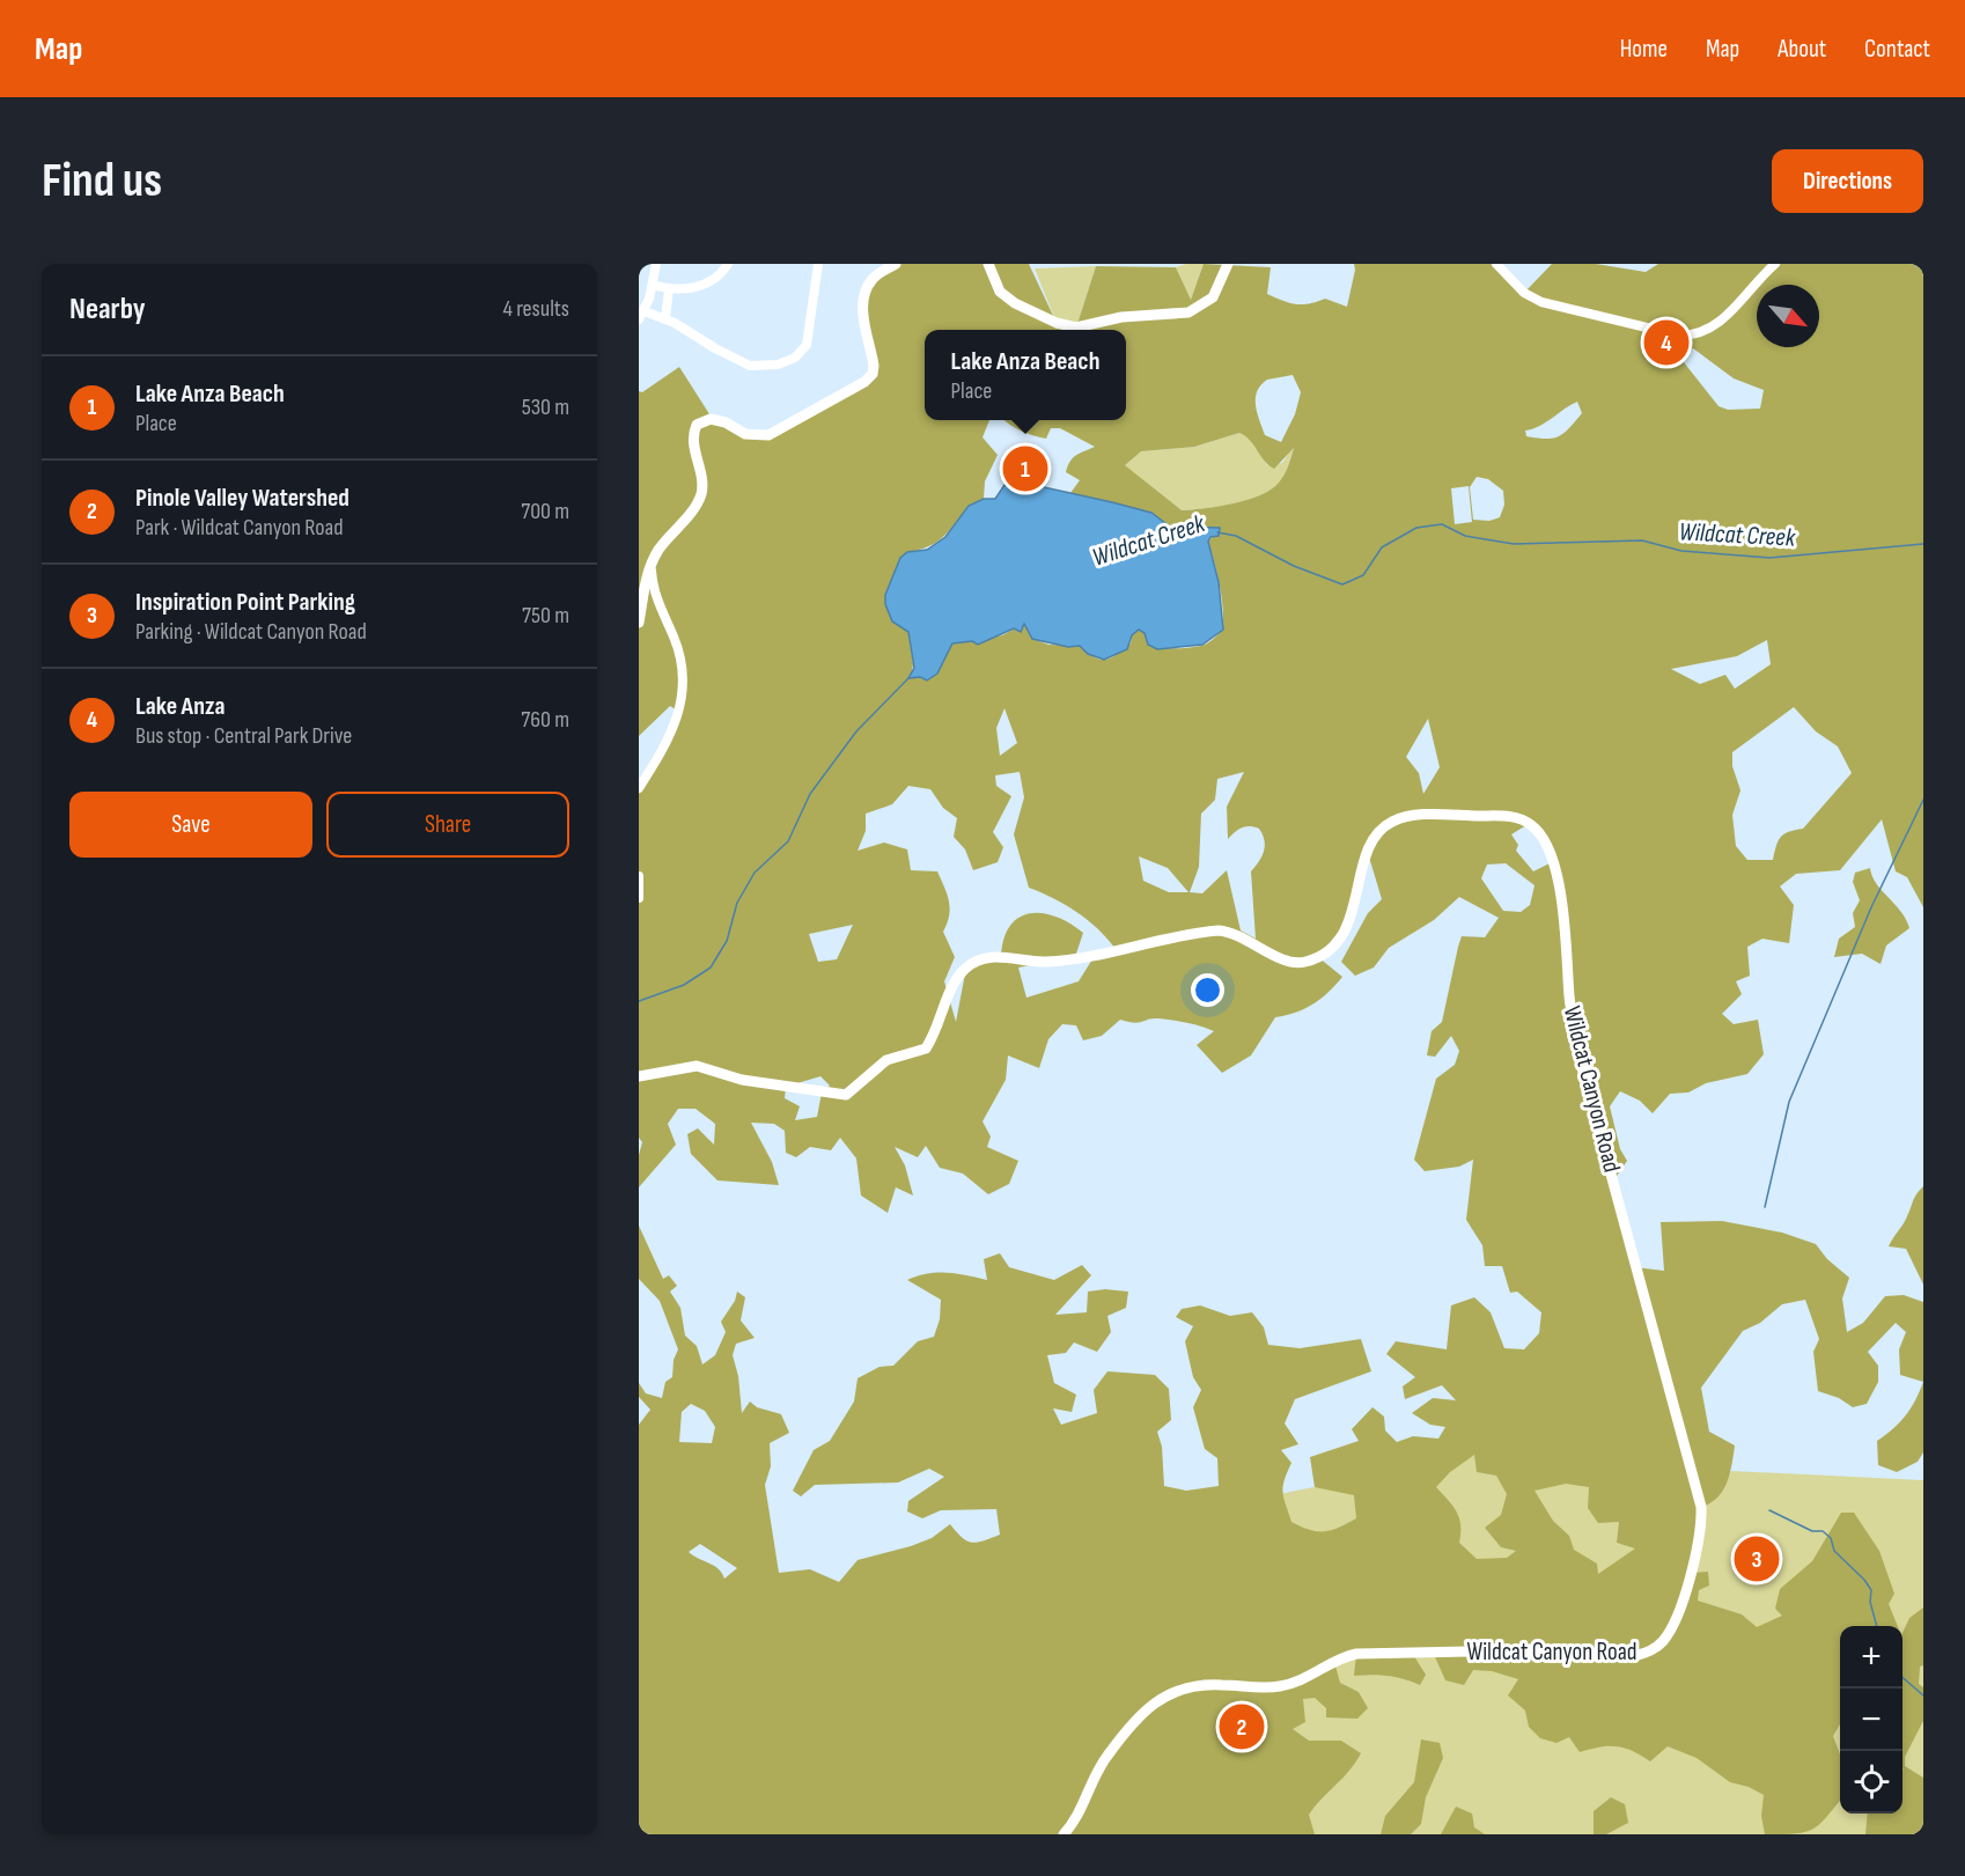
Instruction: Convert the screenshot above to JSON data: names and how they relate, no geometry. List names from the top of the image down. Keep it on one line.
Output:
{"streets":{"street":["Wildcat Canyon Road"]},"water":["Wildcat Creek"],"north":"bottom right","page":{"header":"Map","nav":["Home","Map","About","Contact"],"buttons":["Directions",["Save","Share"]],"title":"Find us","heading":["Nearby","4 results"],"pins":["4","1","3","2"],"popup":["Lake Anza Beach","Place"],"list":[{"mark":"1","name":"Lake Anza Beach","note":"Place","value":"530 m"},{"mark":"2","name":"Pinole Valley Watershed","note":"Park · Wildcat Canyon Road","value":"700 m"},{"mark":"3","name":"Inspiration Point Parking","note":"Parking · Wildcat Canyon Road","value":"750 m"},{"mark":"4","name":"Lake Anza","note":"Bus stop · Central Park Drive","value":"760 m"}],"map_buttons":["+","−"]}}
